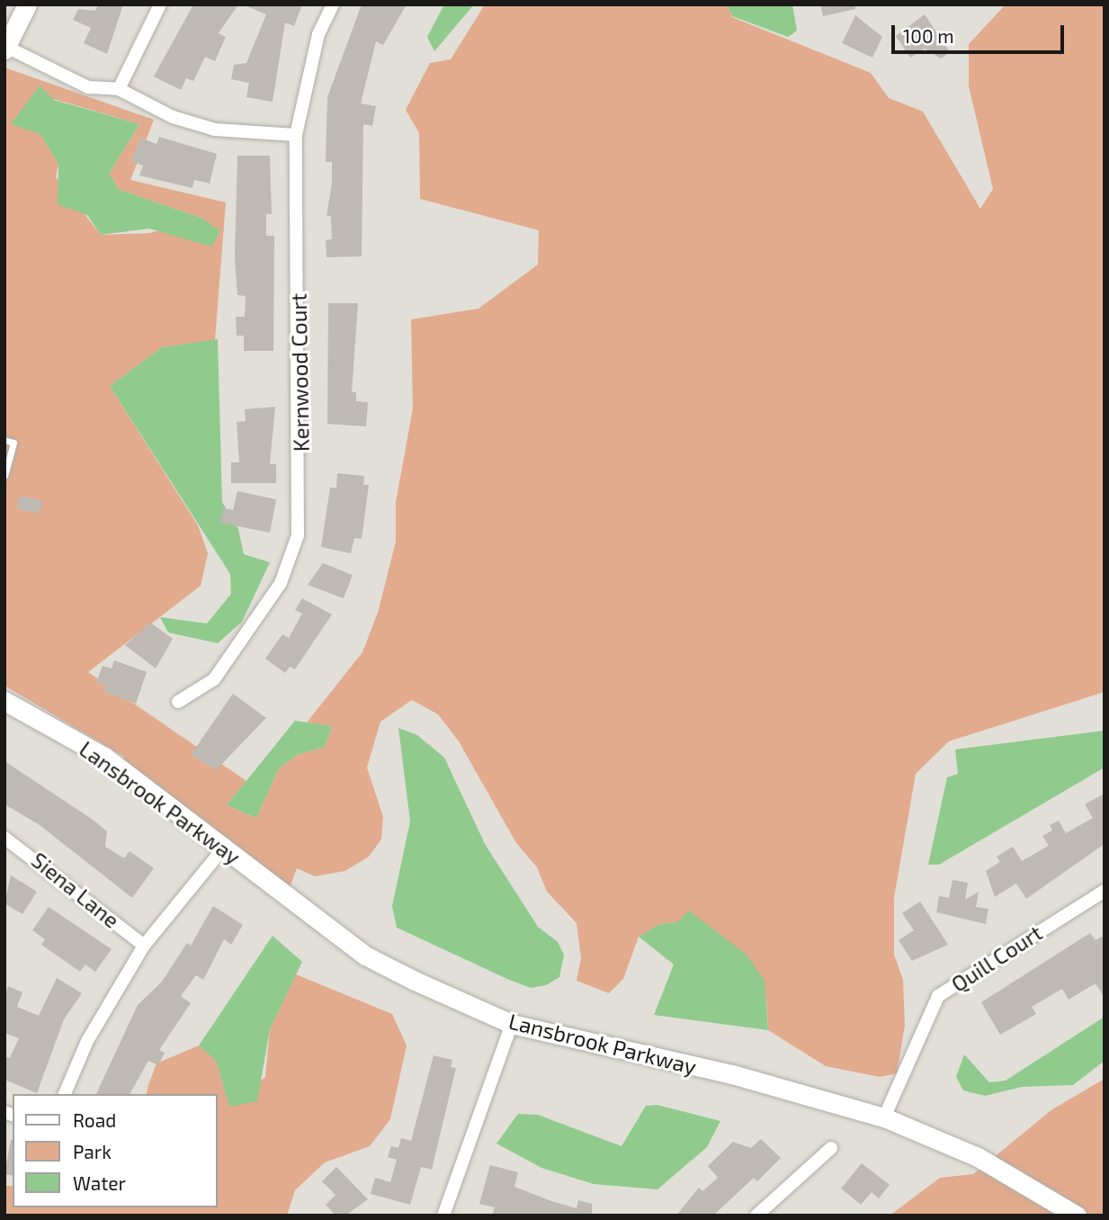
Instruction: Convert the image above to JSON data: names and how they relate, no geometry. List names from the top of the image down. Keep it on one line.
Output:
{"streets":{"street":["Kernwood Court","Lansbrook Parkway","Siena Lane","Quill Court"]},"crossings":[["Lansbrook Parkway","Quill Court"]],"legend":["Road","Park","Water"],"scale_bar":"100 m"}
